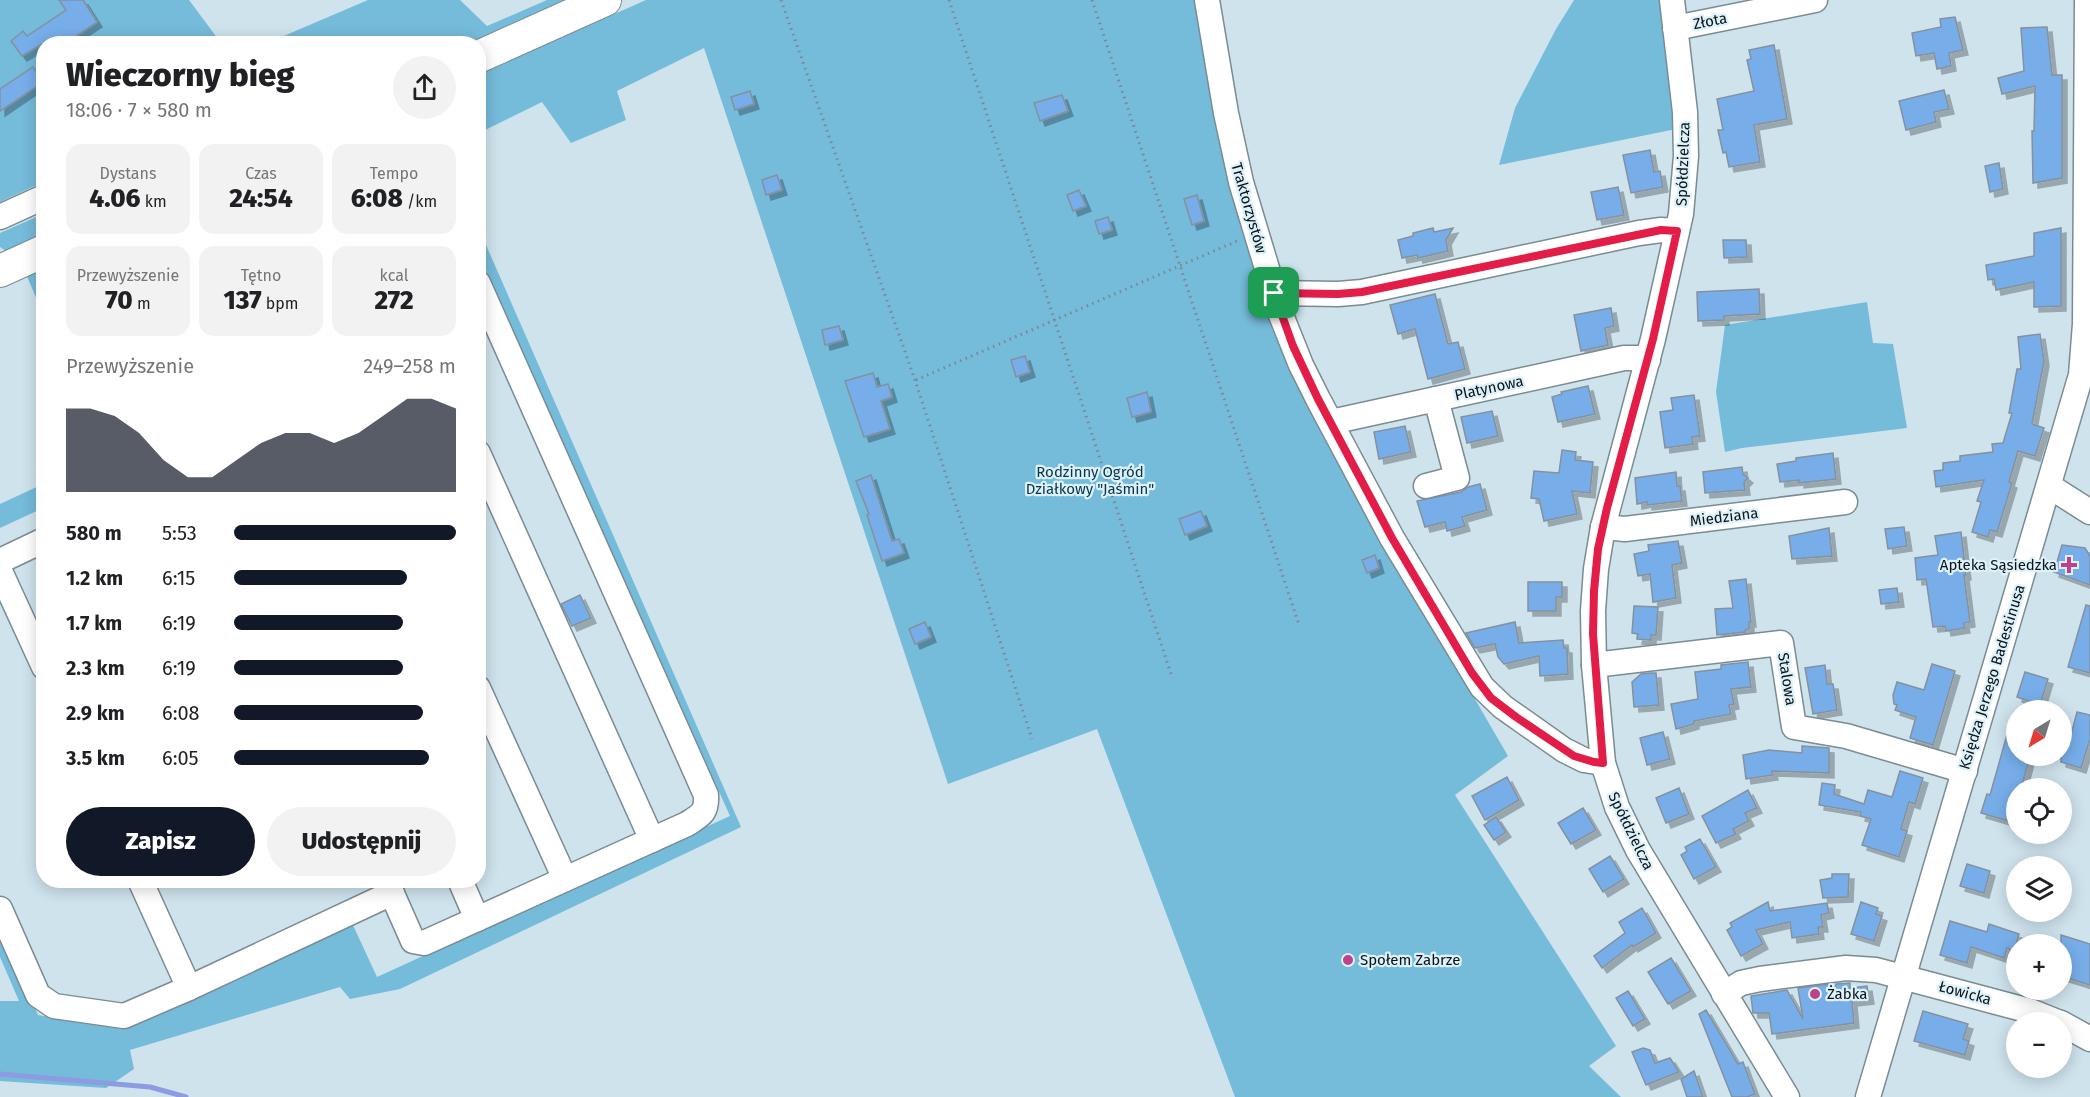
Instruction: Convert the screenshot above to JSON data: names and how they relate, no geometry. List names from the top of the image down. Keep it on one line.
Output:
{"streets":{"street":["Złota","Spółdzielcza","Traktorzystów","Platynowa","Miedziana","Księdza Jerzego Badestinusa","Stalowa","Łowicka"]},"crossings":[["Złota","Spółdzielcza"],["Spółdzielcza","Traktorzystów"],["Spółdzielcza","Platynowa"],["Spółdzielcza","Miedziana"],["Spółdzielcza","Stalowa"],["Spółdzielcza","Łowicka"],["Traktorzystów","Platynowa"],["Księdza Jerzego Badestinusa","Stalowa"],["Księdza Jerzego Badestinusa","Łowicka"]],"parks":["Rodzinny Ogród Działkowy \"Jaśmin\""],"places":{"health":["Apteka Sąsiedzka"],"other":["Społem Zabrze","Żabka"]},"north":"bottom left","page":{"heading":["Wieczorny bieg","18:06 · 7 × 580 m"],"stats":[["Dystans","4.06 km"],["Czas","24:54"],["Tempo","6:08 /km"],["Przewyższenie","70 m"],["Tętno","137 bpm"],["kcal","272"]],"chart":["Przewyższenie","249–258 m"],"list":[{"name":"580 m","note":"5:53"},{"name":"1.2 km","note":"6:15"},{"name":"1.7 km","note":"6:19"},{"name":"2.3 km","note":"6:19"},{"name":"2.9 km","note":"6:08"},{"name":"3.5 km","note":"6:05"}],"map_buttons":["+","−"],"buttons":["Zapisz","Udostępnij"]}}
